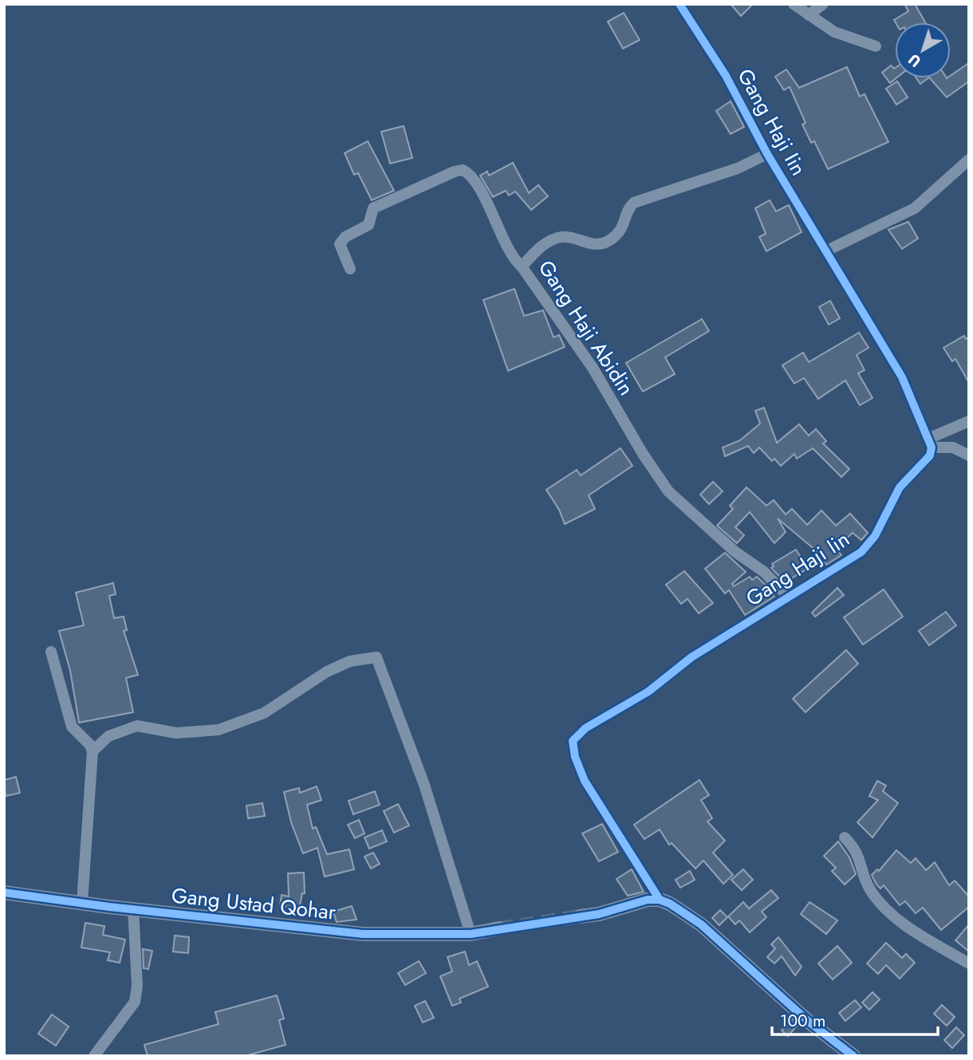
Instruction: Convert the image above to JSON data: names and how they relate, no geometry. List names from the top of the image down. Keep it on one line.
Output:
{"streets":{"street":["Gang Haji Iin","Gang Haji Abidin","Gang Ustad Qohar"]},"crossings":[["Gang Haji Iin","Gang Haji Abidin"]],"scale_bar":"100 m","north":"bottom left"}
